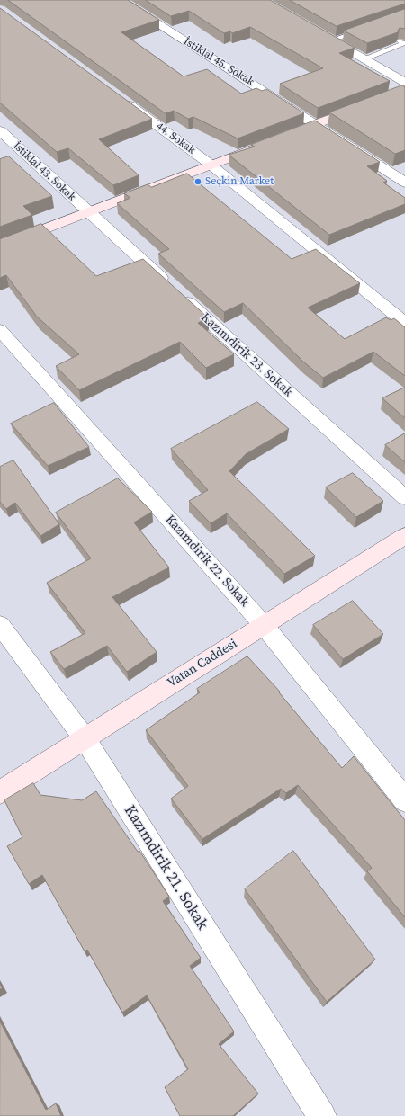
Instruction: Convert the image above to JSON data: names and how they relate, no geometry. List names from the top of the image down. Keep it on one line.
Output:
{"streets":{"street":["İstiklal 45. Sokak","44. Sokak","İstiklal 43. Sokak","Kazımdirik 23. Sokak","Kazımdirik 22. Sokak","Vatan Caddesi","Kazımdirik 21. Sokak"]},"crossings":[["İstiklal 43. Sokak","Kazımdirik 23. Sokak"],["Kazımdirik 22. Sokak","Vatan Caddesi"],["Vatan Caddesi","Kazımdirik 21. Sokak"]],"places":["Seçkin Market"]}
